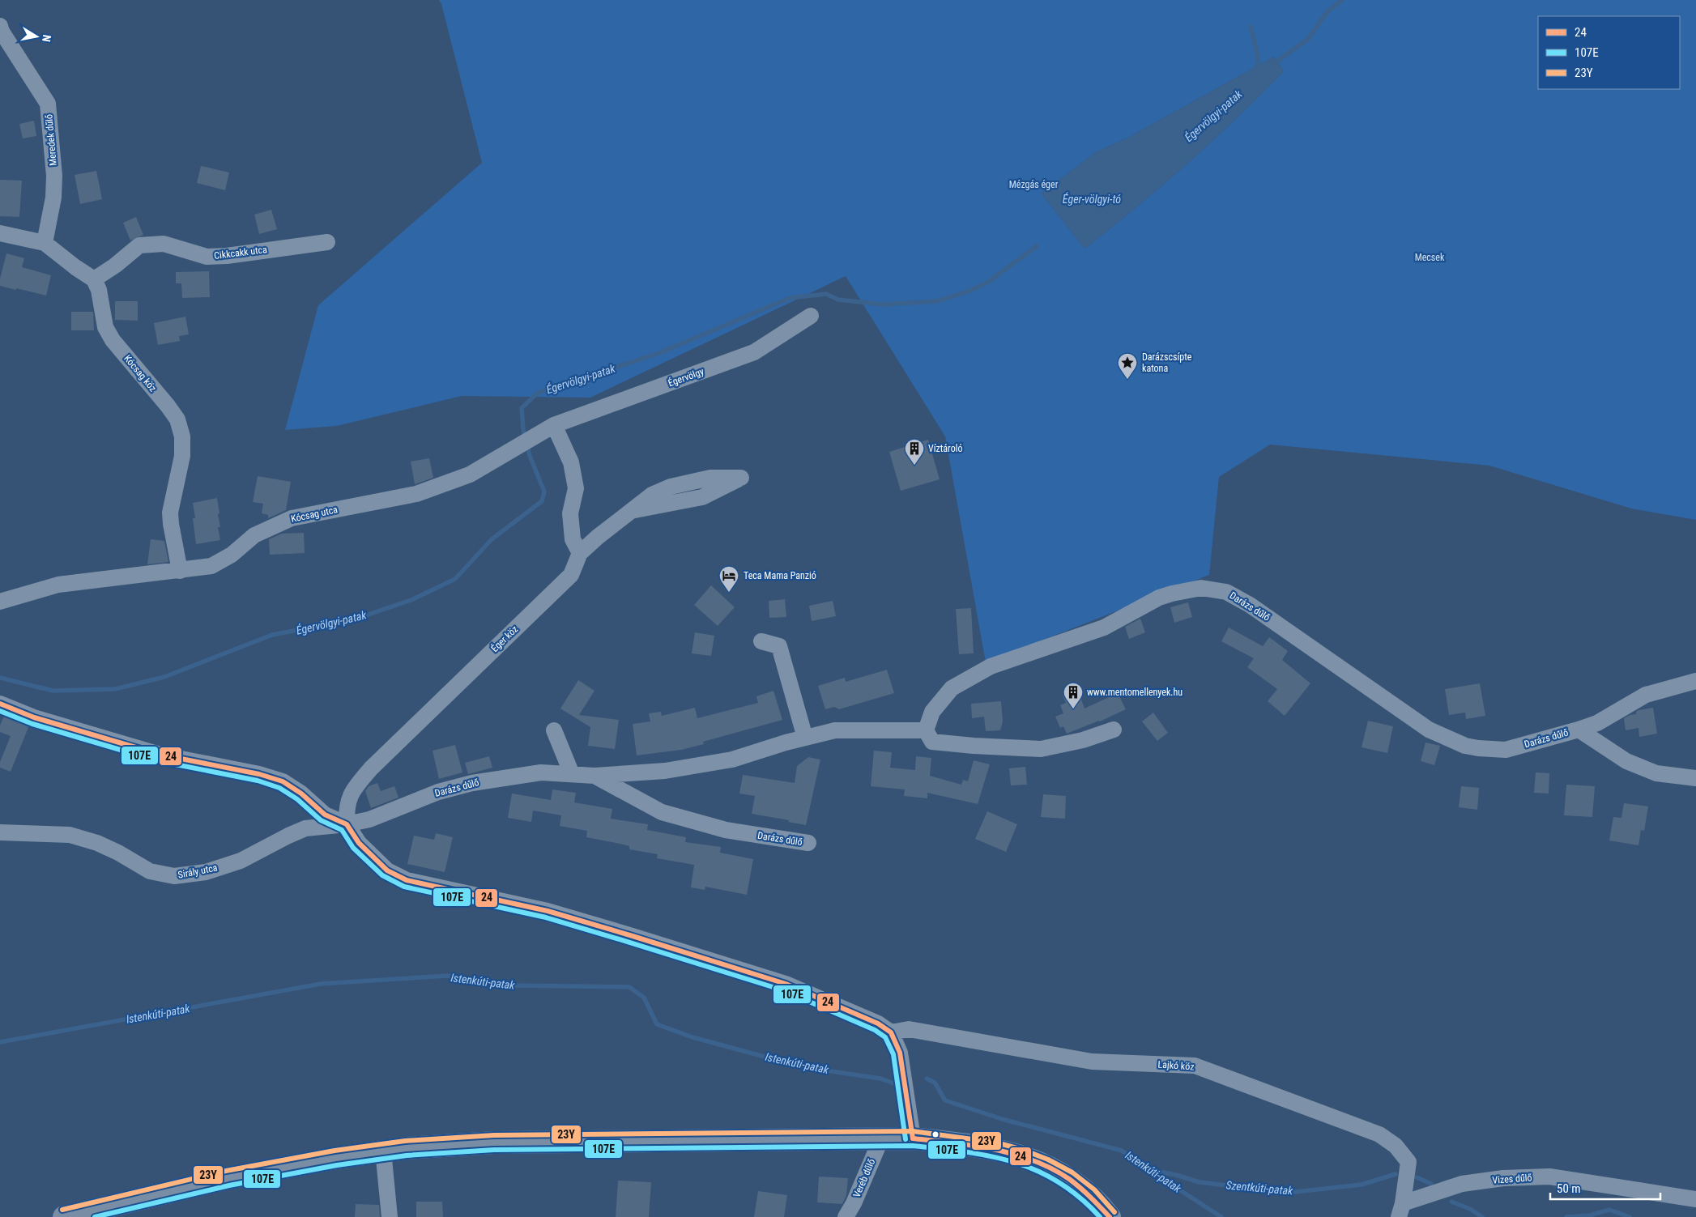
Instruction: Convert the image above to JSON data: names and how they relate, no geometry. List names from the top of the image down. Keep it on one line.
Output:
{"streets":{"street":["Meredek dűlő","Cikkcakk utca","Kócsag köz","Égervölgy","Kócsag utca","Darázs dűlő","Éger köz","Sirály utca","Lajkó köz","Veréb dűlő","Vizes dűlő"]},"crossings":[["Cikkcakk utca","Kócsag köz"],["Kócsag köz","Kócsag utca"],["Égervölgy","Kócsag utca"],["Darázs dűlő","Éger köz"],["Darázs dűlő","Sirály utca"],["Éger köz","Sirály utca"],["Lajkó köz","Vizes dűlő"]],"water":["Égervölgyi-patak","Éger-völgyi-tó","Istenkúti-patak","Szentkúti-patak"],"parks":["Mézgás éger","Mecsek"],"places":{"place":["Darázscsípte katona"],"building":["Víztároló","www.mentomellenyek.hu"],"hotel":["Teca Mama Panzió"]},"lines":["transit line 24","transit line 107E","transit line 23Y"],"legend":["24","107E","23Y"],"scale_bar":"50 m","north":"right"}
